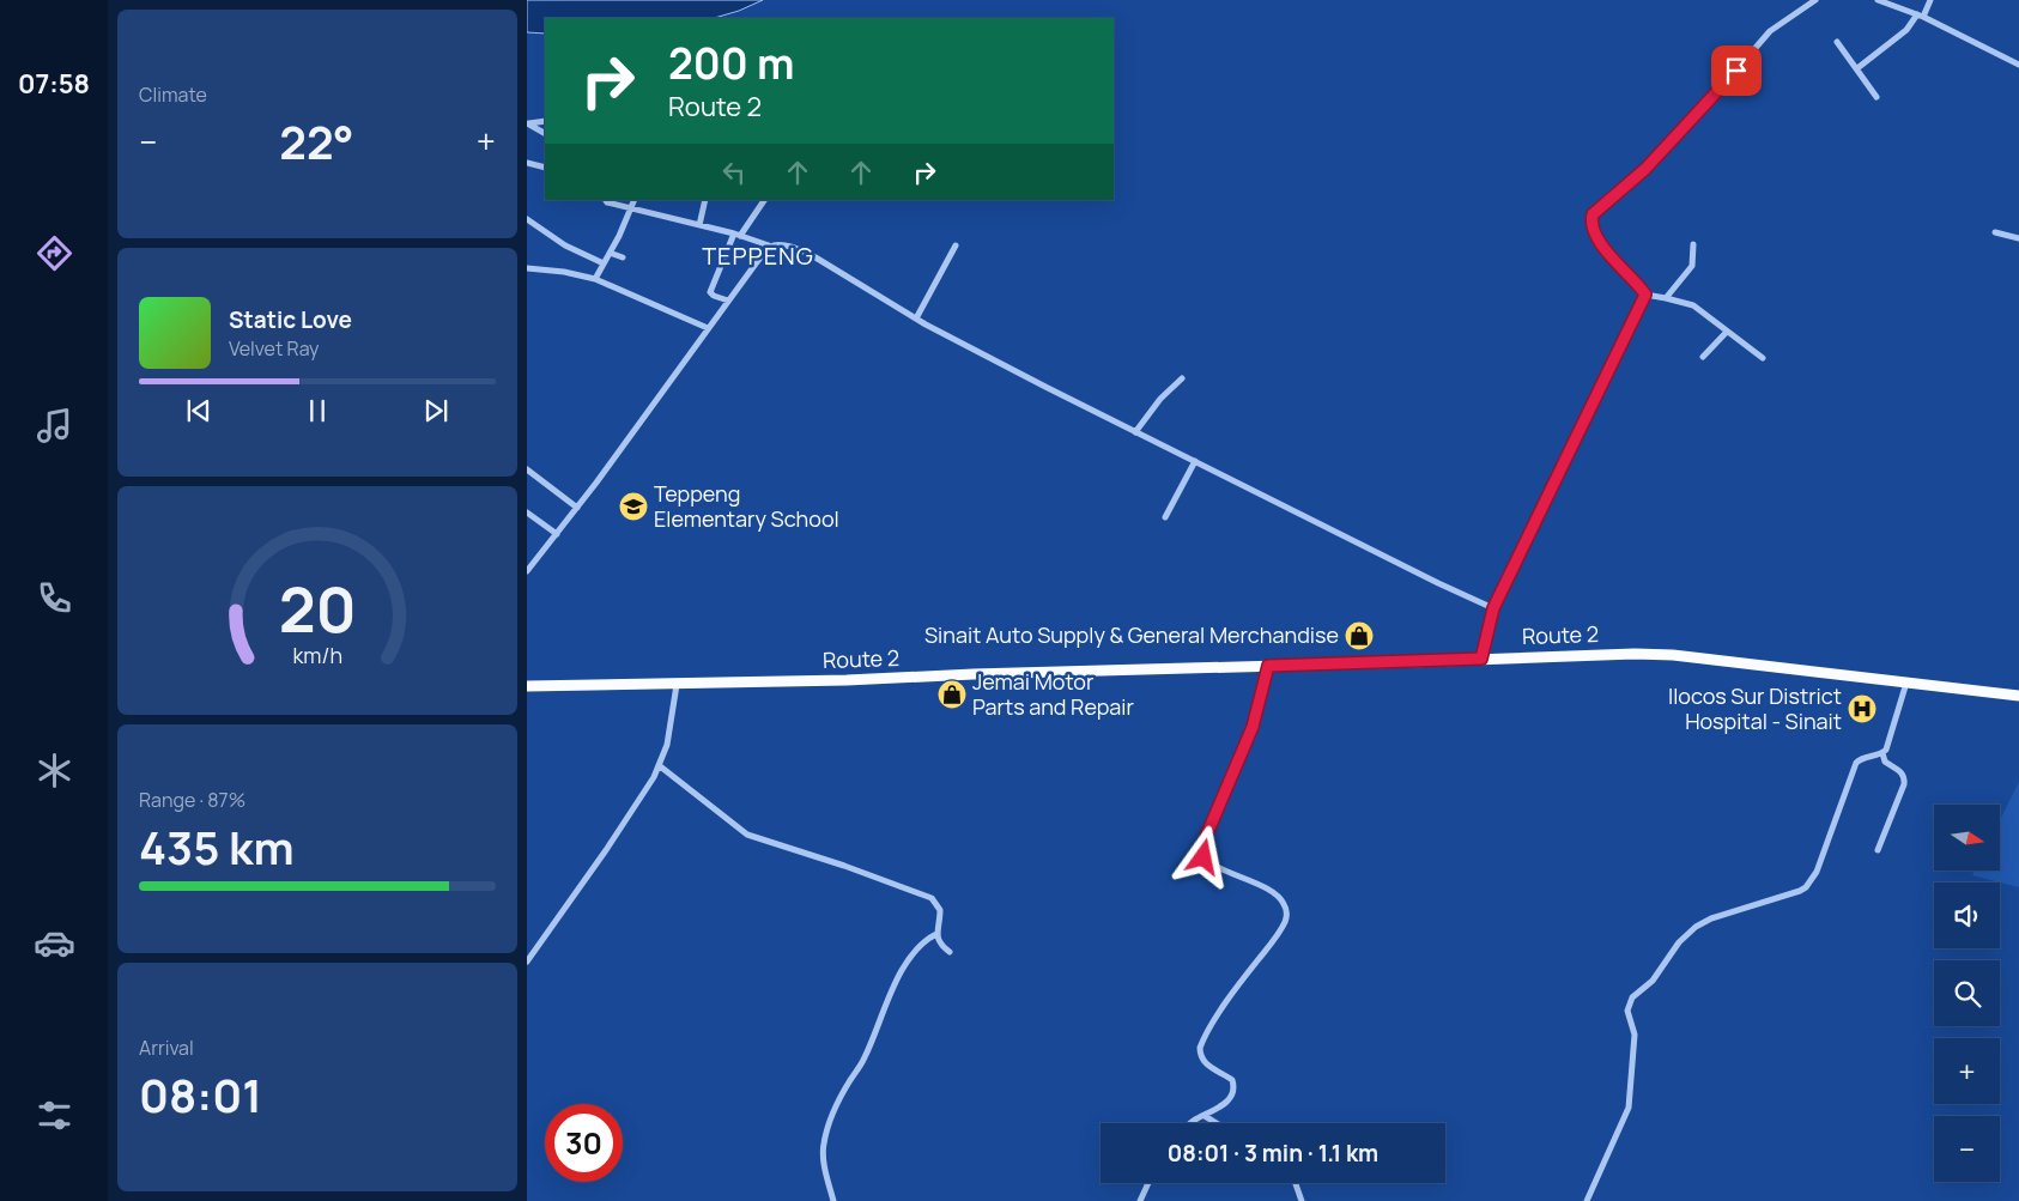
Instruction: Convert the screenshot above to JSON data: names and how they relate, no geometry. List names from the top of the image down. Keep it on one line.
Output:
{"streets":{"highway":["Route 2"]},"districts":["TEPPENG"],"places":{"school or university":["Teppeng Elementary School"],"shop":["Sinait Auto Supply & General Merchandise","Jemai Motor Parts and Repair"],"hospital":["Ilocos Sur District Hospital - Sinait"]},"north":"right","page":{"tabs":"07:58","tile":["Climate",["Range · 87%","435 km"],["Arrival","08:01"]],"turn":["200 m","Route 2"],"heat":["−","22°","+"],"song":["Static Love","Velvet Ray"],"map_buttons":["+","−"],"limit":"30","trip":"08:01 · 3 min · 1.1 km","gauge":["20","km/h"]}}
